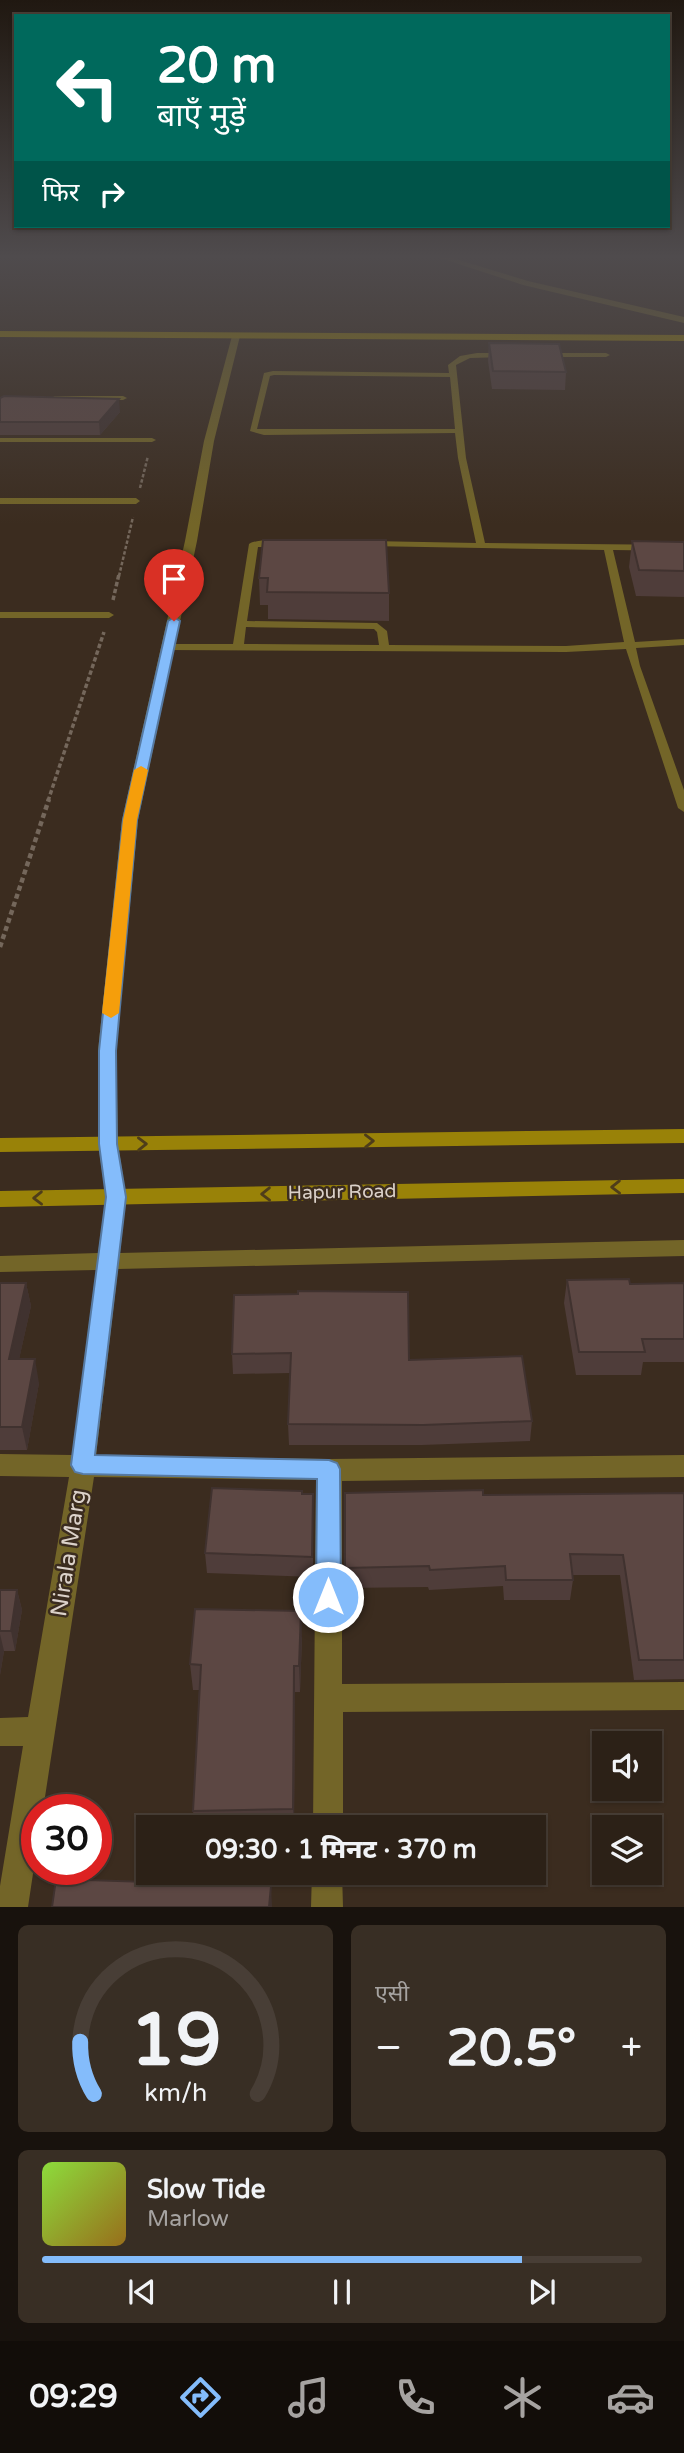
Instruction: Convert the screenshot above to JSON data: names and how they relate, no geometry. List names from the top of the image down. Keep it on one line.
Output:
{"streets":{"street":["Hapur Road","Nirala Marg"]},"crossings":[["Hapur Road","Nirala Marg"]],"page":{"turn":["20 m","बाएँ मुड़ें"],"then":"फिर","limit":"30","trip":"09:30 · 1 मिनट · 370 m","tile":"एसी","heat":["−","20.5°","+"],"song":["Slow Tide","Marlow"],"tabs":"09:29","gauge":["19","km/h"]}}
